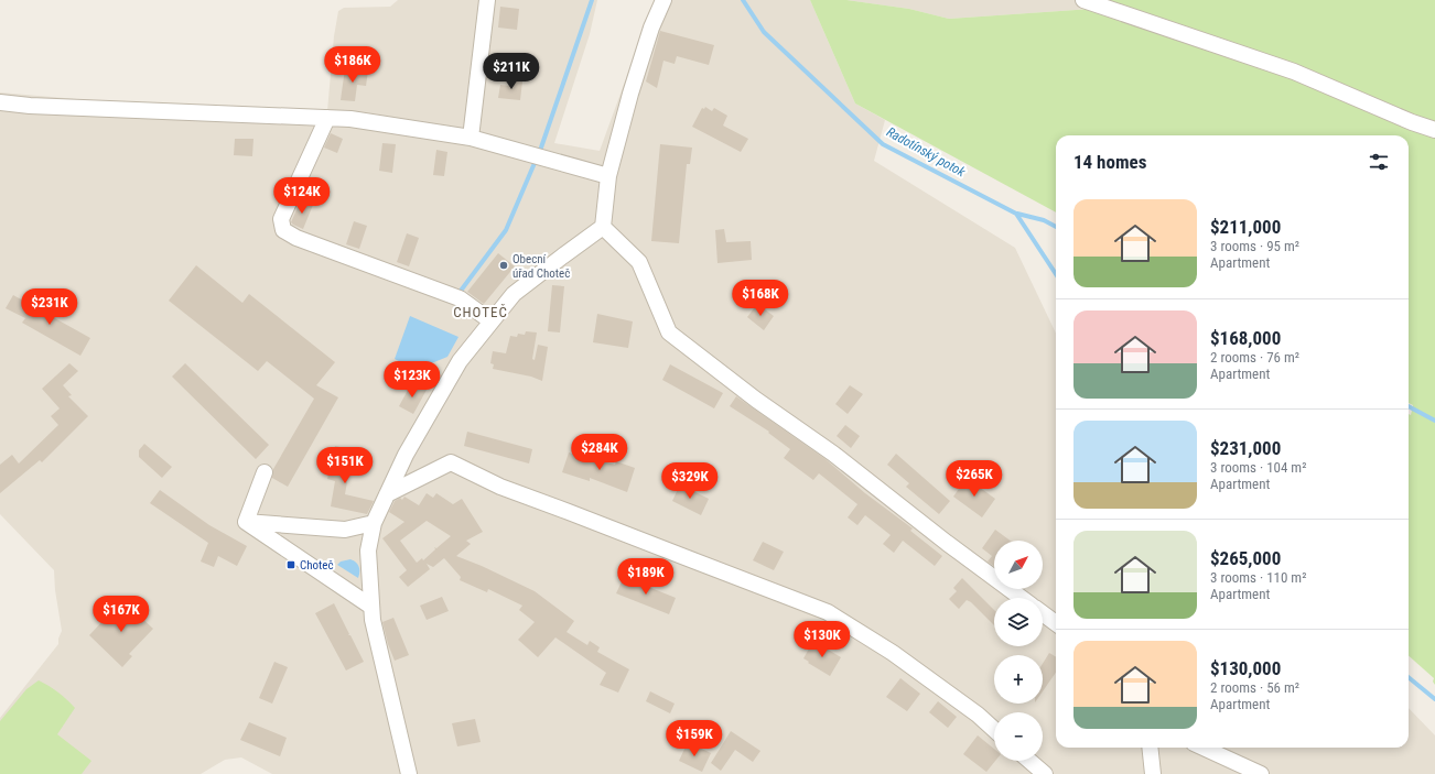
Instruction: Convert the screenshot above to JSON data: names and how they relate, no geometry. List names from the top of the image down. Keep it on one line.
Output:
{"districts":["CHOTEČ"],"water":["Radotínský potok"],"places":{"other":["Obecní úřad Choteč"],"transit":["Choteč"]},"north":"top right","page":{"price":["$186K","$211K","$124K","$168K","$231K","$123K","$284K","$151K","$265K","$329K","$189K","$167K","$130K","$159K"],"heading":"14 homes","list":[{"name":"$211,000","note":"3 rooms · 95 m² · Apartment"},{"name":"$168,000","note":"2 rooms · 76 m² · Apartment"},{"name":"$231,000","note":"3 rooms · 104 m² · Apartment"},{"name":"$265,000","note":"3 rooms · 110 m² · Apartment"},{"name":"$130,000","note":"2 rooms · 56 m² · Apartment"}],"map_buttons":["+","−"]}}
